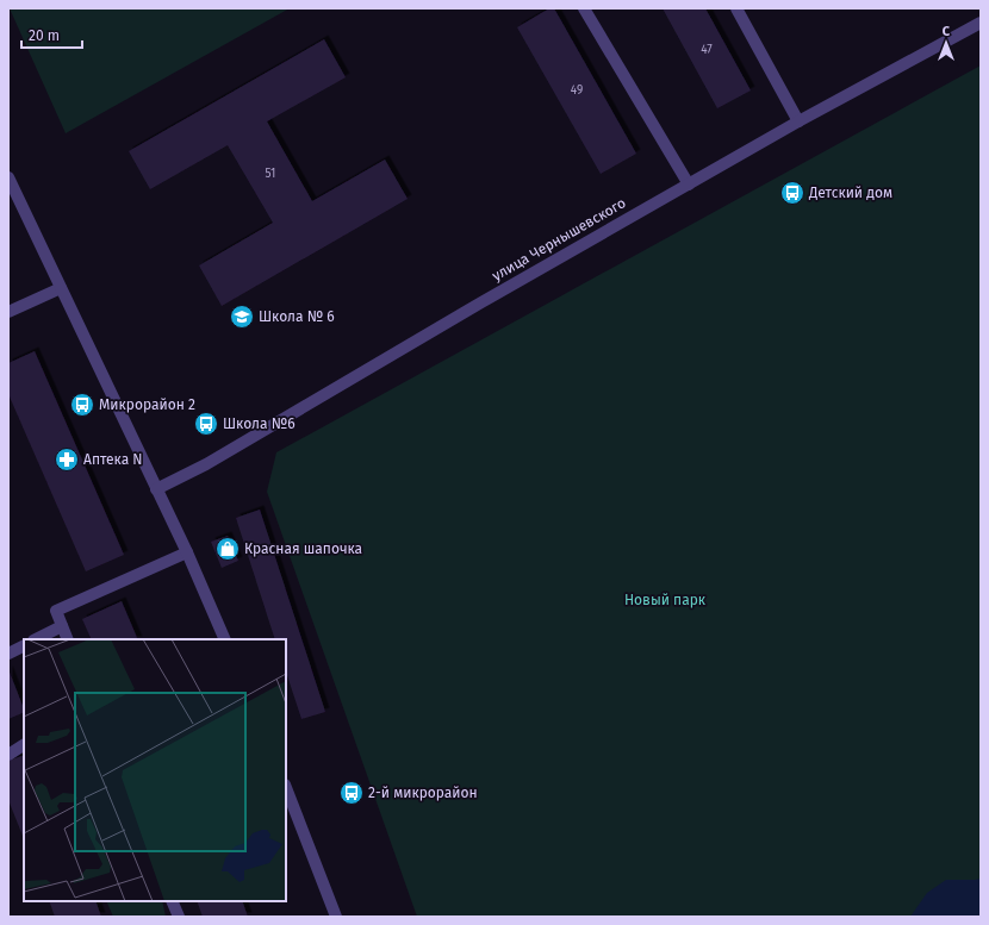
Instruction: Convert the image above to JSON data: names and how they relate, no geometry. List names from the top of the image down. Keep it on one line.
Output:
{"streets":{"street":["улица Чернышевского"]},"parks":["Новый парк"],"places":{"bus stop":["Детский дом","Микрорайон 2","Школа №6","2-й микрорайон"],"school or university":["Школа № 6"],"pharmacy":["Аптека N"],"shop":["Красная шапочка"]},"house_numbers":["47","49","51"],"scale_bar":"20 m","north":"top"}
